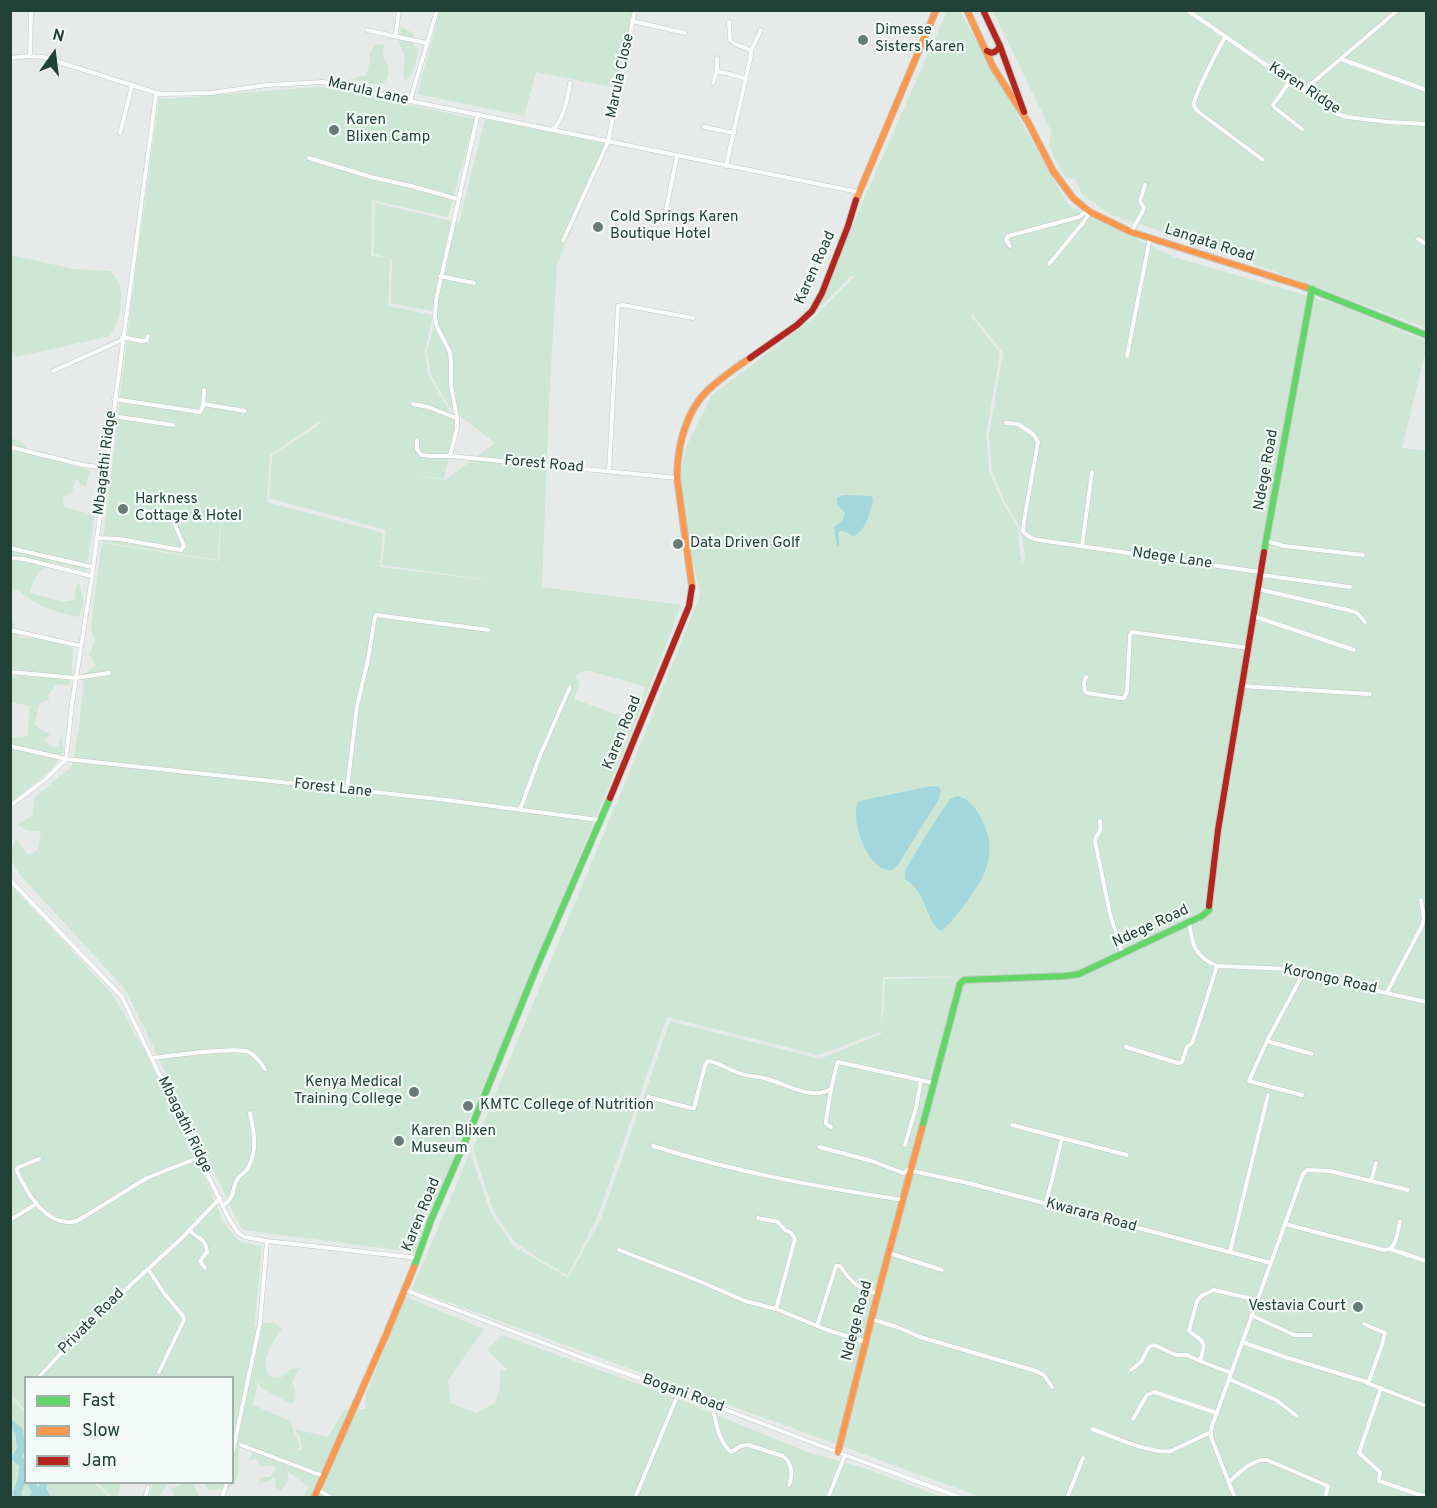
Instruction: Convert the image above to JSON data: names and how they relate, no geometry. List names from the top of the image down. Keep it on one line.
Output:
{"streets":{"street":["Marula Close","Karen Ridge","Marula Lane","Langata Road","Karen Road","Mbagathi Ridge","Forest Road","Ndege Road","Ndege Lane","Forest Lane","Korongo Road","Kwarara Road","Private Road","Bogani Road"]},"crossings":[["Marula Close","Marula Lane"],["Marula Lane","Karen Road"],["Marula Lane","Mbagathi Ridge"],["Langata Road","Ndege Road"],["Karen Road","Mbagathi Ridge"],["Karen Road","Forest Road"],["Karen Road","Forest Lane"],["Karen Road","Bogani Road"],["Mbagathi Ridge","Forest Lane"],["Mbagathi Ridge","Private Road"],["Ndege Road","Ndege Lane"],["Ndege Road","Kwarara Road"],["Ndege Road","Bogani Road"]],"places":["Dimesse Sisters Karen","Karen Blixen Camp","Cold Springs Karen Boutique Hotel","Harkness Cottage & Hotel","Data Driven Golf","Kenya Medical Training College","KMTC College of Nutrition","Karen Blixen Museum","Vestavia Court"],"legend":["Fast","Slow","Jam"],"north":"top"}
